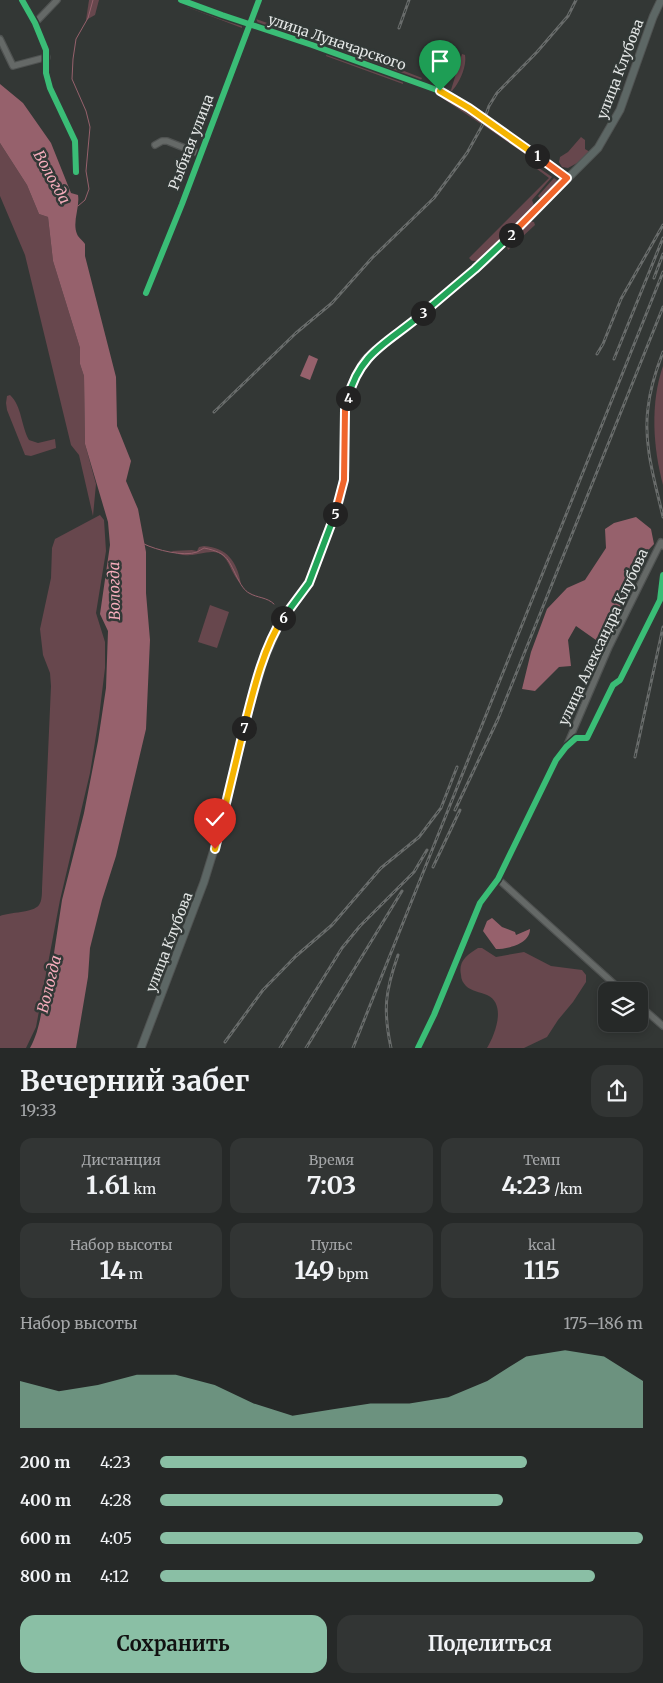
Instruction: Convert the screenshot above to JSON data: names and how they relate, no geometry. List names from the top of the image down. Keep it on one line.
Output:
{"streets":{"main road":["улица Клубова"],"street":["улица Луначарского","Рыбная улица","улица Александра Клубова"]},"crossings":[["улица Луначарского","улица Клубова"],["улица Луначарского","Рыбная улица"]],"water":["Вологда"],"page":{"pins":["1","2","3","4","5","6","7"],"heading":["Вечерний забег","19:33"],"stats":[["Дистанция","1.61 km"],["Время","7:03"],["Темп","4:23 /km"],["Набор высоты","14 m"],["Пульс","149 bpm"],["kcal","115"]],"chart":["Набор высоты","175–186 m"],"list":[{"name":"200 m","note":"4:23"},{"name":"400 m","note":"4:28"},{"name":"600 m","note":"4:05"},{"name":"800 m","note":"4:12"}],"buttons":["Сохранить","Поделиться"]}}
